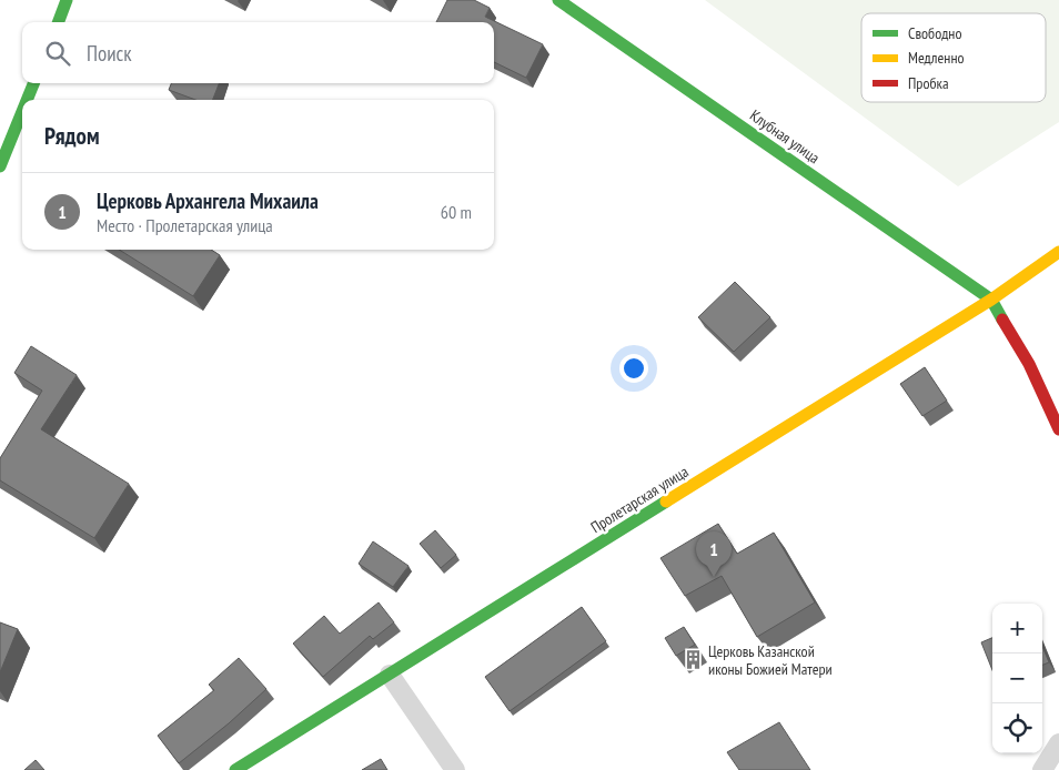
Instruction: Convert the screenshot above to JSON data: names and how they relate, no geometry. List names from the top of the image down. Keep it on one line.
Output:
{"streets":{"street":["Клубная улица","Пролетарская улица"]},"crossings":[["Клубная улица","Пролетарская улица"]],"places":{"building":["Церковь Казанской иконы Божией Матери"]},"legend":["Свободно","Медленно","Пробка"],"page":{"search":"Поиск","heading":"Рядом","list":[{"mark":"1","name":"Церковь Архангела Михаила","note":"Место · Пролетарская улица","value":"60 m"}],"pins":"1","map_buttons":["+","−"]}}
